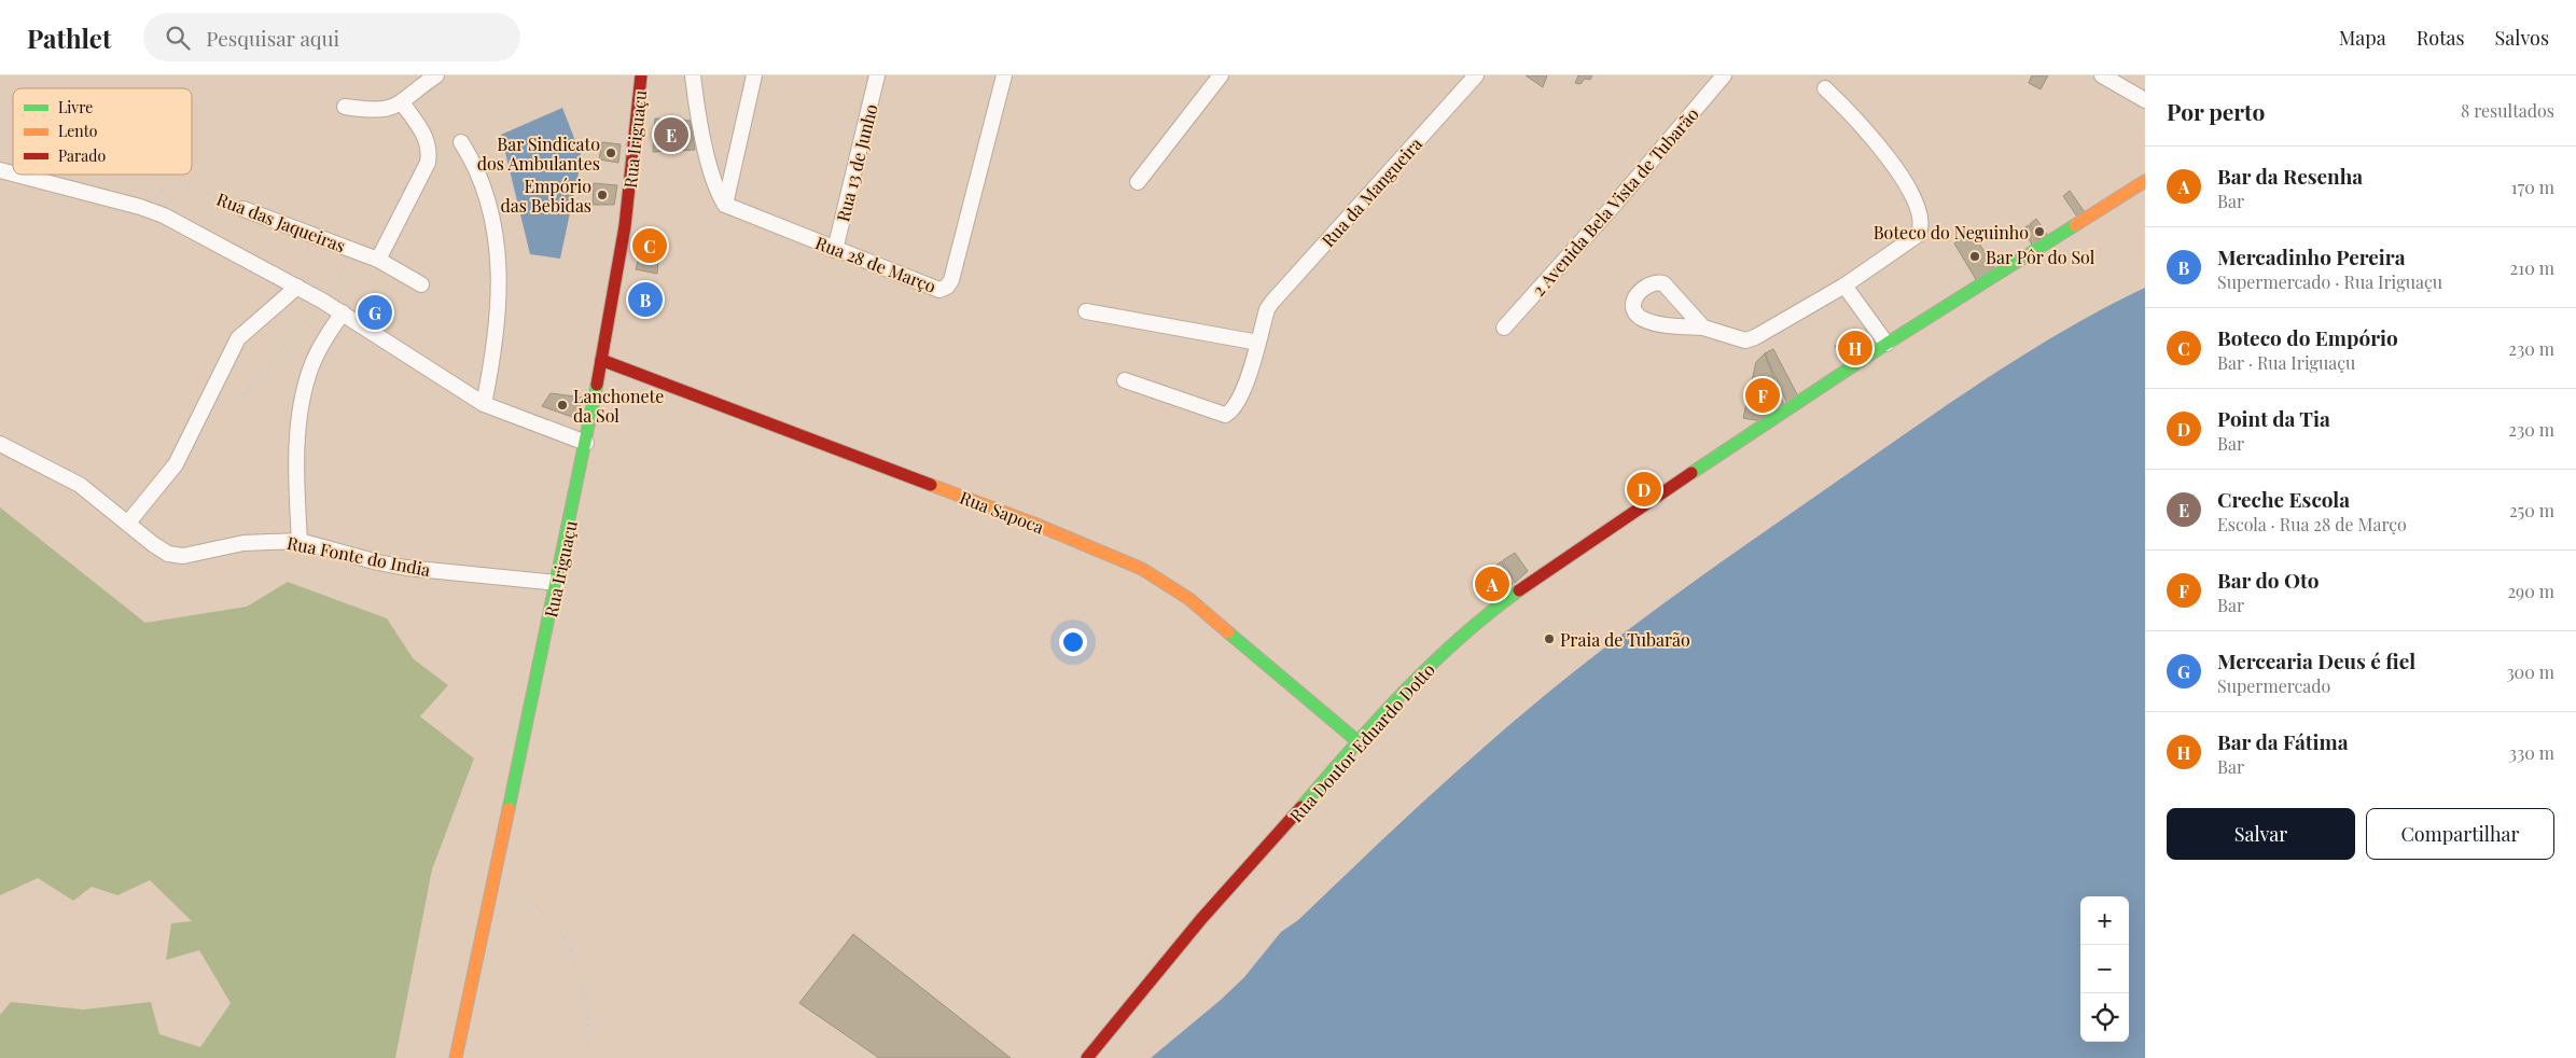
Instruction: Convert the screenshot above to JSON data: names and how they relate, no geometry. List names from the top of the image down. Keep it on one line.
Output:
{"streets":{"main road":["Rua Iriguaçu","Rua Sapoca","Rua Doutor Eduardo Dotto"],"street":["Rua 13 de Junho","Rua da Mangueira","2 Avenida Bela Vista de Tubarão","Rua das Jaqueiras","Rua 28 de Março","Rua Fonte do India"]},"crossings":[["Rua Iriguaçu","Rua Sapoca"],["Rua Iriguaçu","Rua Fonte do India"],["Rua 13 de Junho","Rua 28 de Março"],["Rua Sapoca","Rua Doutor Eduardo Dotto"]],"places":["Bar Sindicato dos Ambulantes","Empório das Bebidas","Boteco do Neguinho","Bar Pôr do Sol","Lanchonete da Sol","Praia de Tubarão"],"legend":["Livre","Lento","Parado"],"page":{"header":"Pathlet","search":"Pesquisar aqui","nav":["Mapa","Rotas","Salvos"],"heading":["Por perto","8 resultados"],"pins":["E","C","B","G","H","F","D","A"],"list":[{"mark":"A","name":"Bar da Resenha","note":"Bar","value":"170 m"},{"mark":"B","name":"Mercadinho Pereira","note":"Supermercado · Rua Iriguaçu","value":"210 m"},{"mark":"C","name":"Boteco do Empório","note":"Bar · Rua Iriguaçu","value":"230 m"},{"mark":"D","name":"Point da Tia","note":"Bar","value":"230 m"},{"mark":"E","name":"Creche Escola","note":"Escola · Rua 28 de Março","value":"250 m"},{"mark":"F","name":"Bar do Oto","note":"Bar","value":"290 m"},{"mark":"G","name":"Mercearia Deus é fiel","note":"Supermercado","value":"300 m"},{"mark":"H","name":"Bar da Fátima","note":"Bar","value":"330 m"}],"buttons":["Salvar","Compartilhar"],"map_buttons":["+","−"]}}
